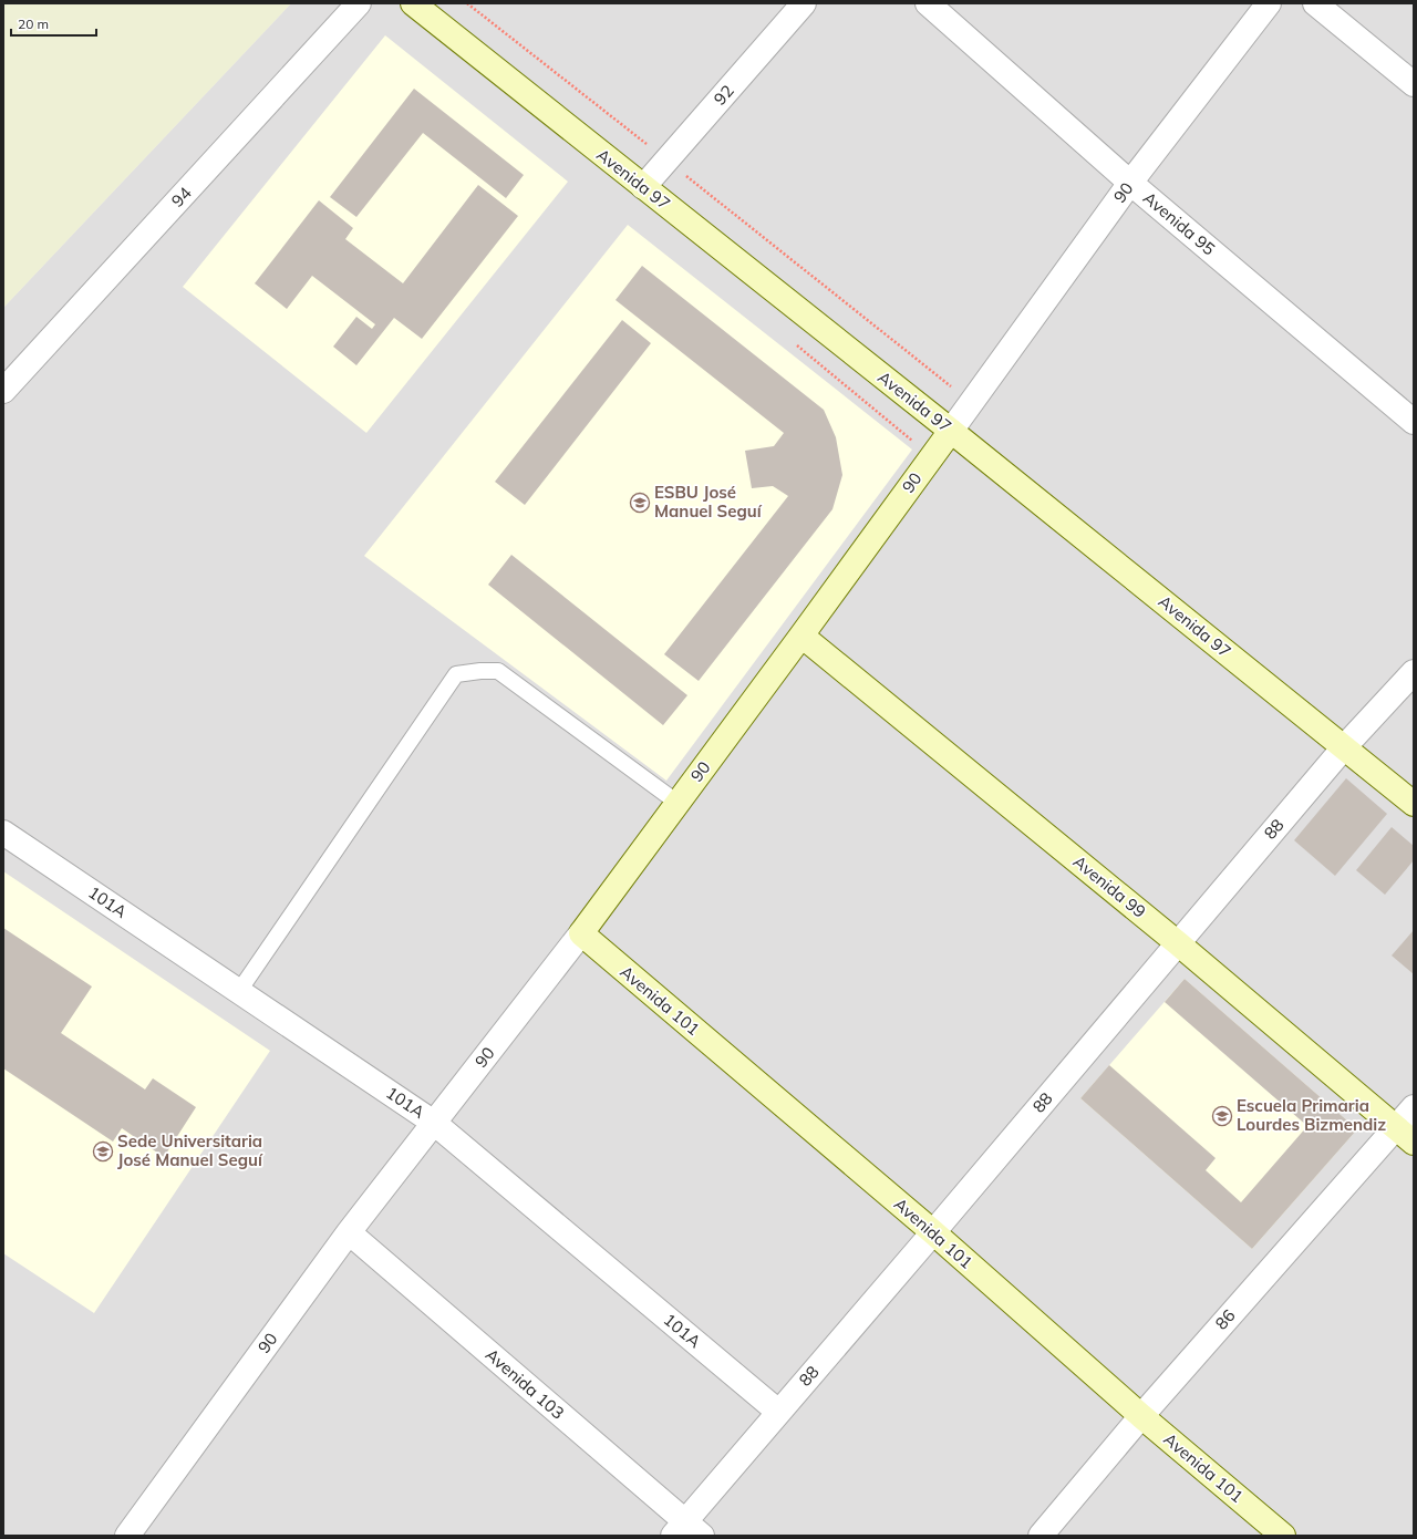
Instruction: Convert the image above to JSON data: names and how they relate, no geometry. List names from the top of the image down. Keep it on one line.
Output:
{"streets":{"main road":["Avenida 97","90","Avenida 99","Avenida 101"],"street":["92","94","Avenida 95","88","101A","86","Avenida 103"]},"crossings":[["92","Avenida 97"],["Avenida 97","90"],["Avenida 97","88"],["90","Avenida 95"],["90","Avenida 99"],["90","101A"],["90","Avenida 101"],["90","Avenida 103"],["88","Avenida 99"],["88","101A"],["88","Avenida 101"],["88","Avenida 103"],["Avenida 99","86"],["Avenida 101","86"]],"places":{"school or university":["ESBU José Manuel Seguí","Escuela Primaria Lourdes Bizmendiz","Sede Universitaria José Manuel Seguí"]},"scale_bar":"20 m"}
